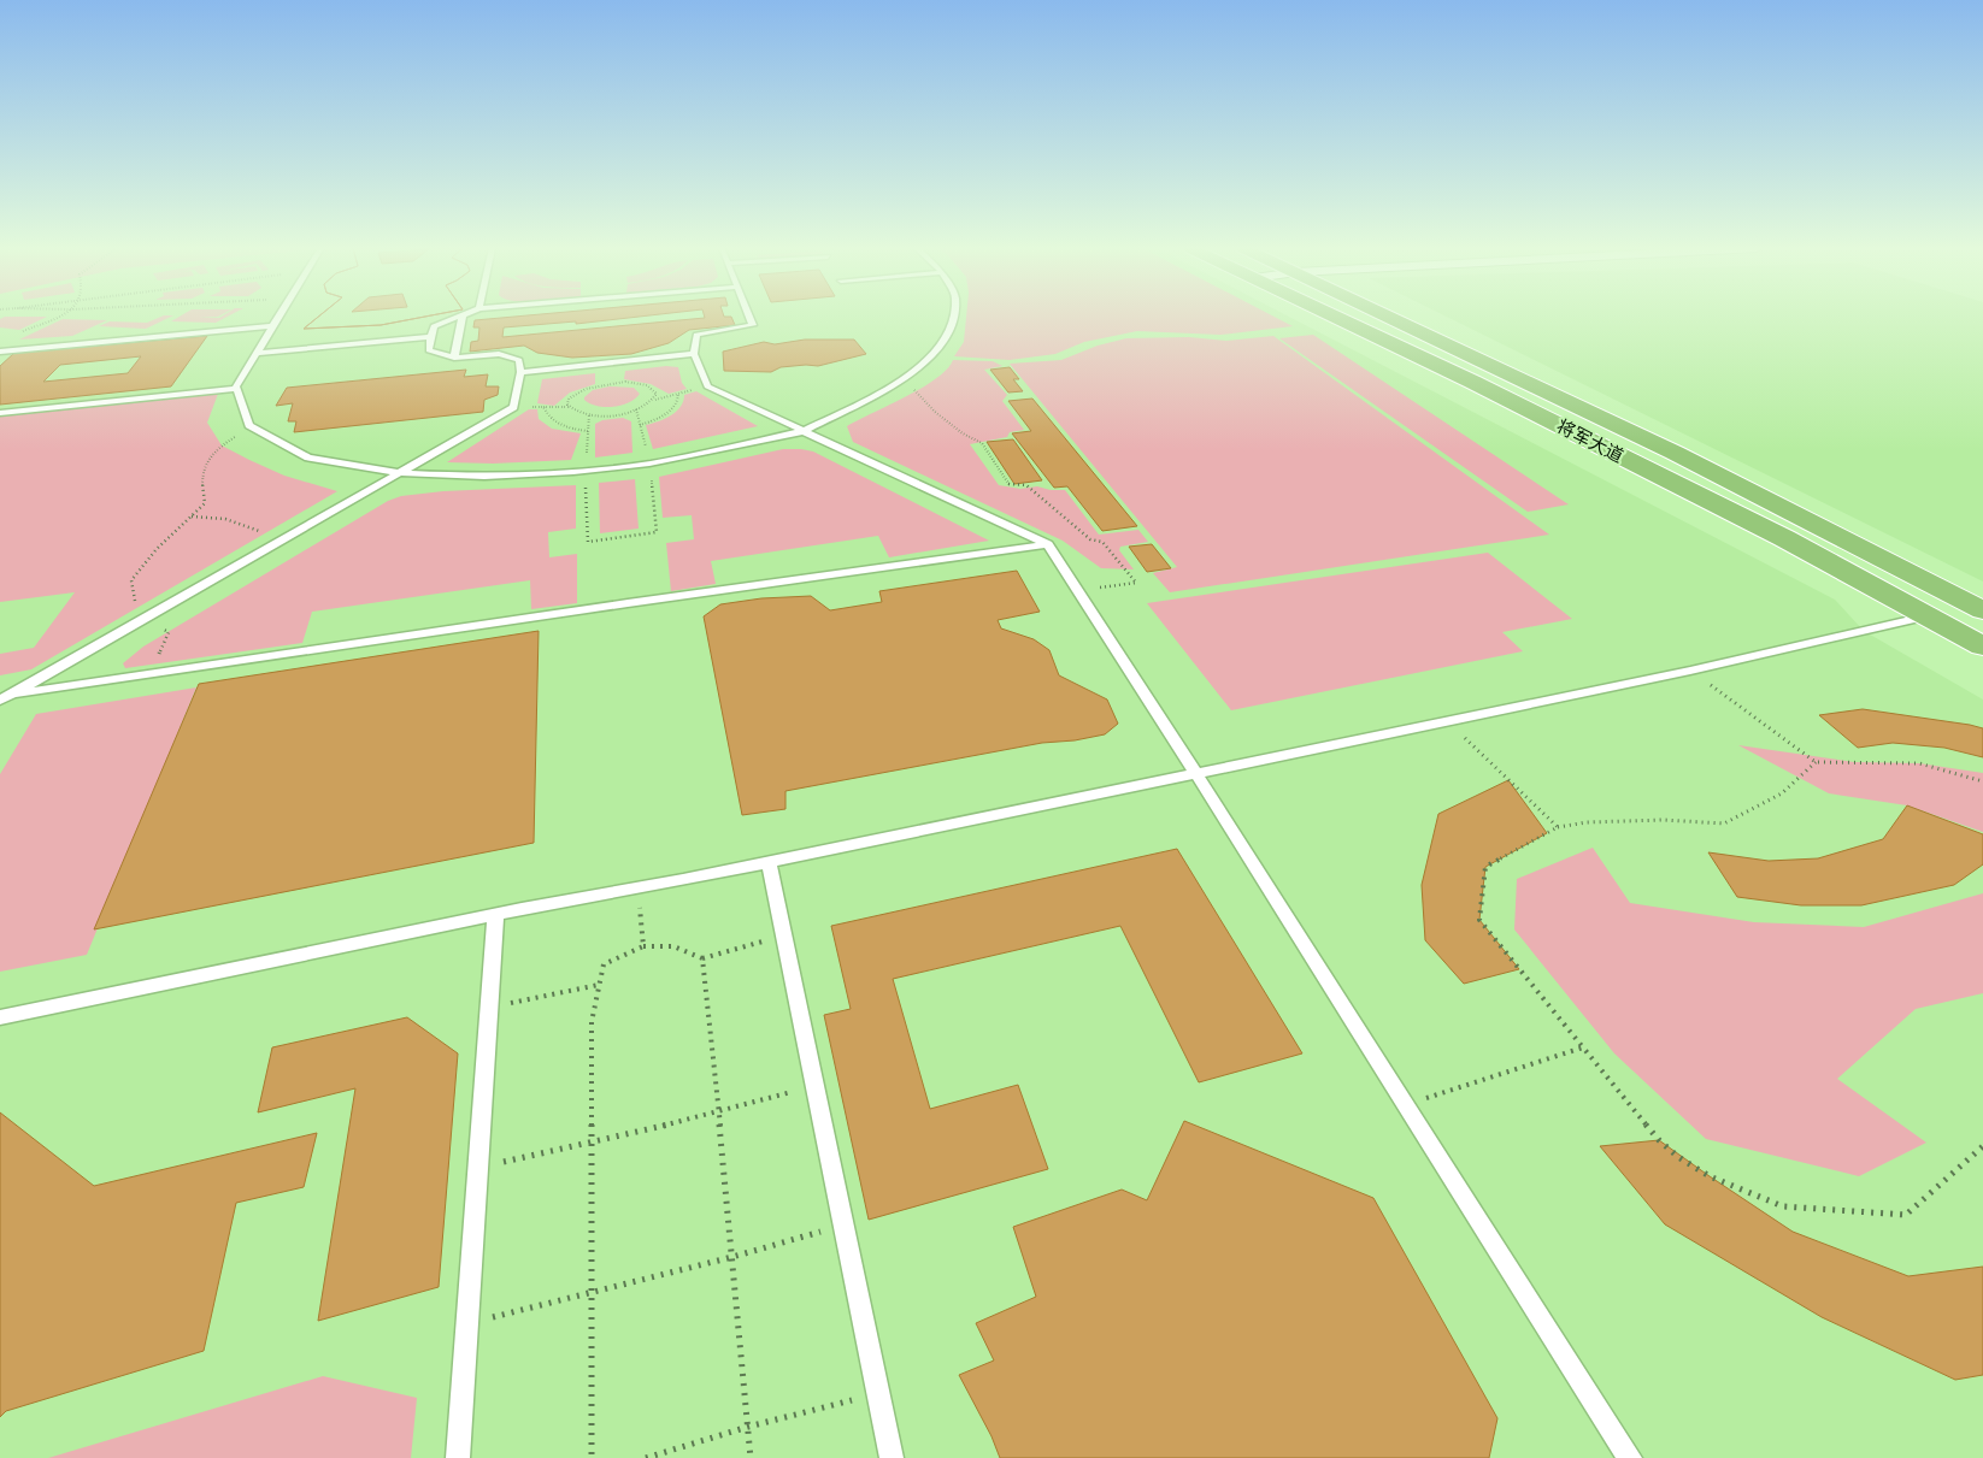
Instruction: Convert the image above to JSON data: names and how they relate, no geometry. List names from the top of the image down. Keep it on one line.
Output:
{"streets":{"main road":["将军大道"]}}
